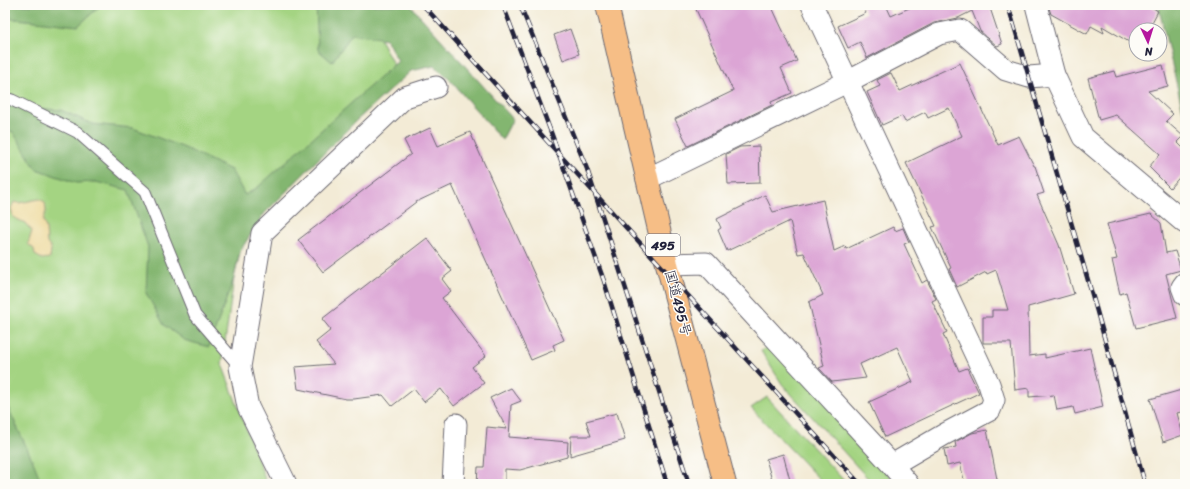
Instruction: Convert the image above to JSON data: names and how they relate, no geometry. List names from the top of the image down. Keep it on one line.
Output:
{"streets":{"highway":["495","国道495号"]},"north":"bottom"}
